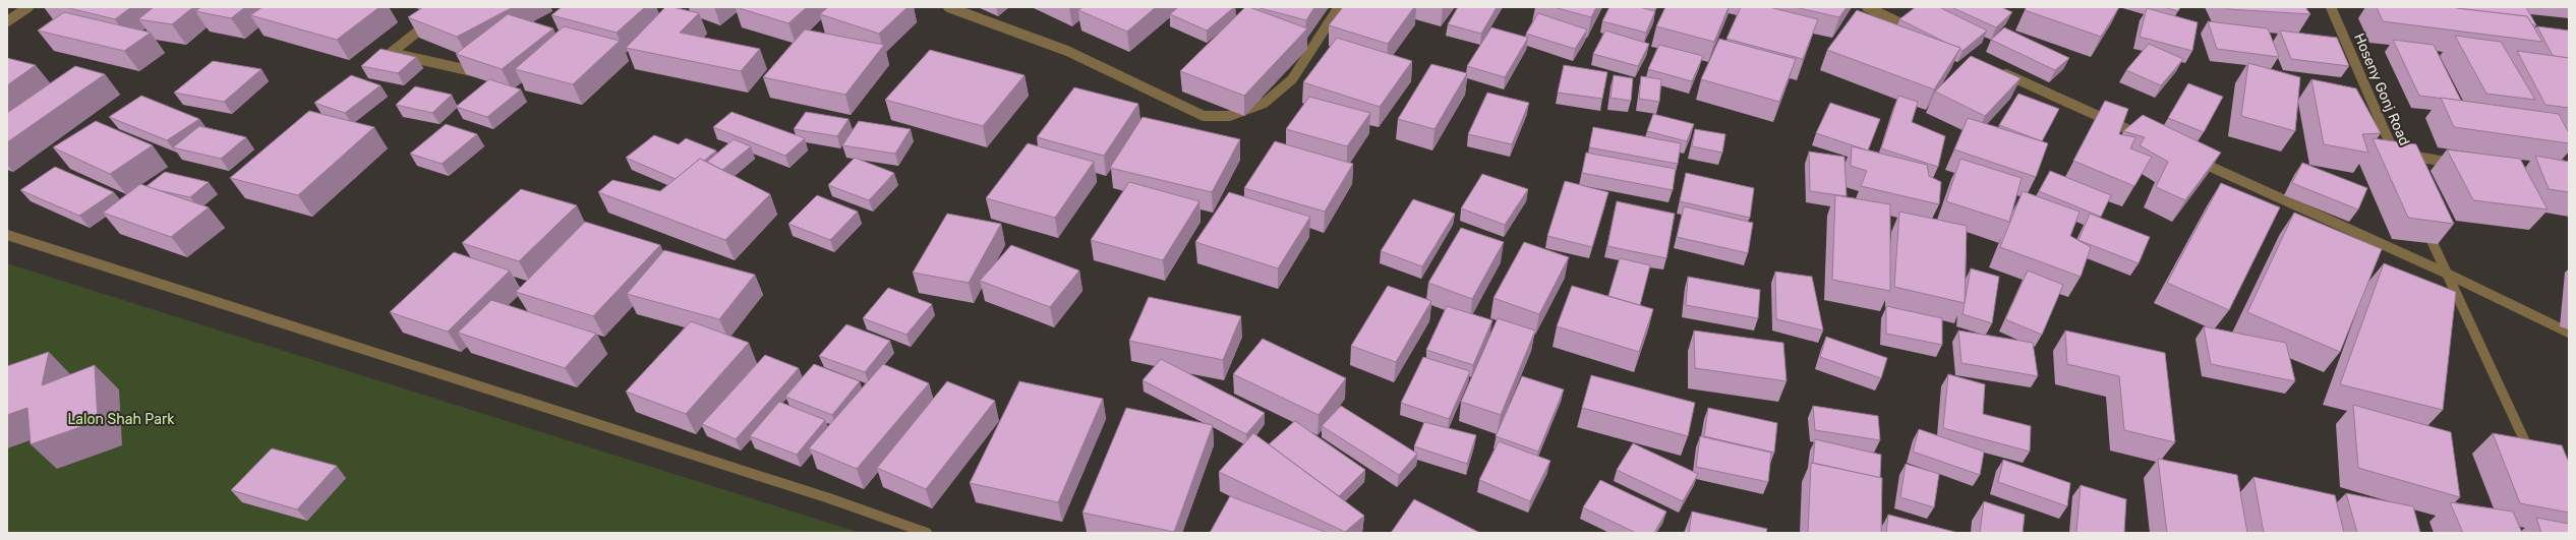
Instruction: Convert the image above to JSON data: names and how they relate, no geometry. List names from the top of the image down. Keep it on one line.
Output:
{"streets":{"street":["Hoseny Gonj Road"]},"parks":["Lalon Shah Park"]}
